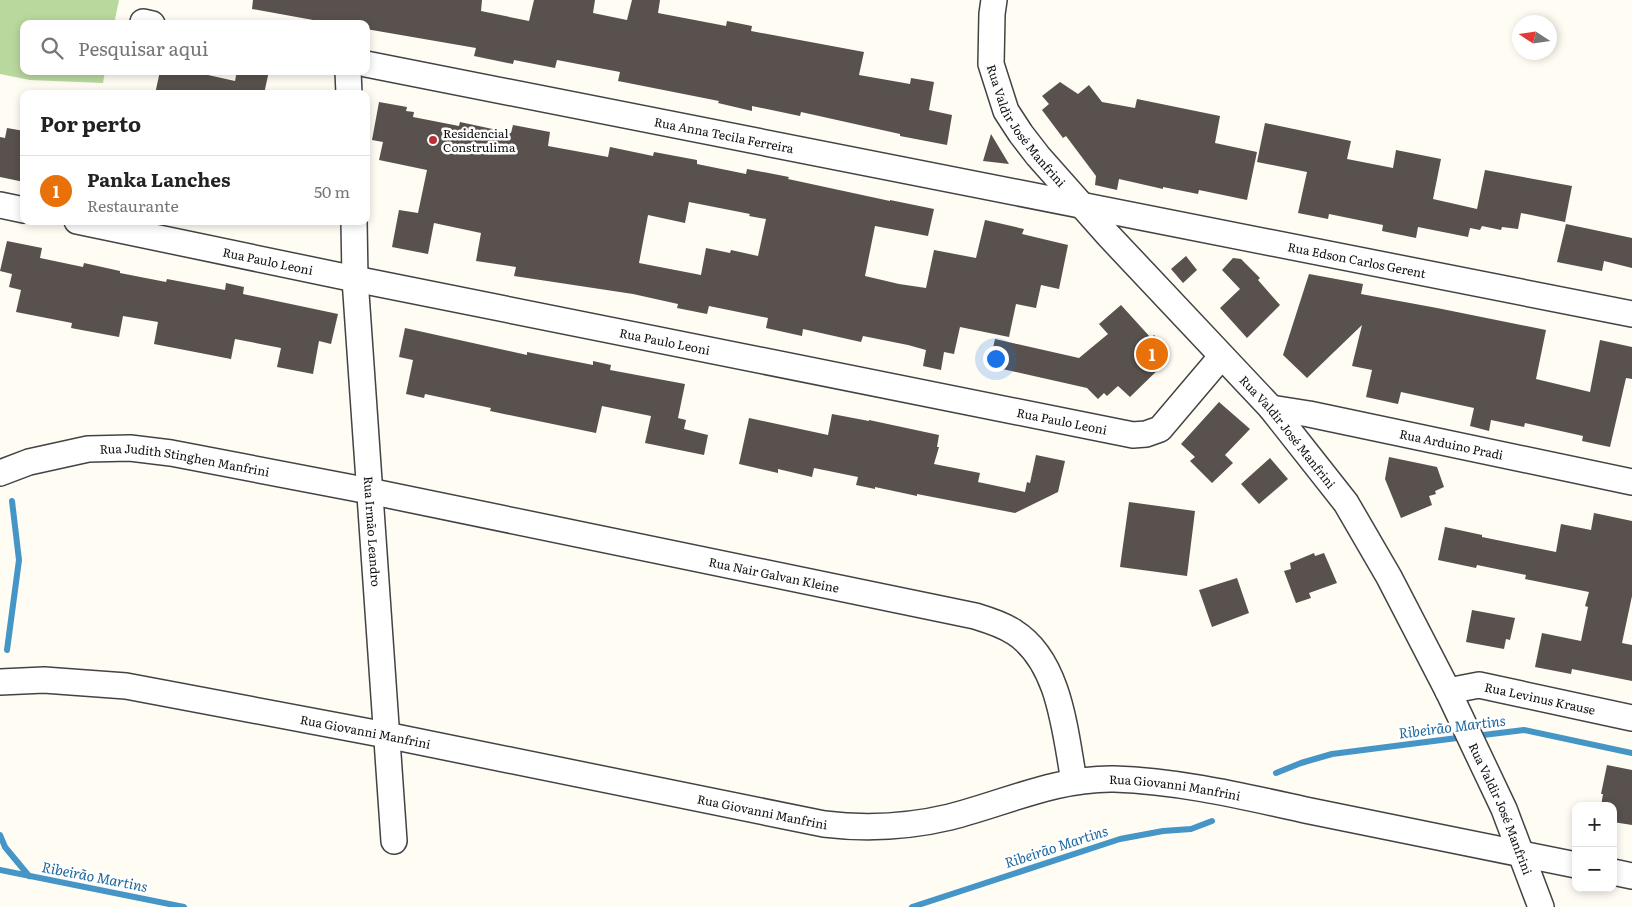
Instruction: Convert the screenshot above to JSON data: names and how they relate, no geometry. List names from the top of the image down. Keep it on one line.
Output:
{"streets":{"street":["Rua Valdir José Manfrini","Rua Anna Tecila Ferreira","Rua Edson Carlos Gerent","Rua Paulo Leoni","Rua Arduino Pradi","Rua Judith Stinghen Manfrini","Rua Irmão Leandro","Rua Nair Galvan Kleine","Rua Levinus Krause","Rua Giovanni Manfrini"]},"crossings":[["Rua Valdir José Manfrini","Rua Anna Tecila Ferreira"],["Rua Valdir José Manfrini","Rua Edson Carlos Gerent"],["Rua Valdir José Manfrini","Rua Paulo Leoni"],["Rua Valdir José Manfrini","Rua Arduino Pradi"],["Rua Valdir José Manfrini","Rua Levinus Krause"],["Rua Valdir José Manfrini","Rua Giovanni Manfrini"],["Rua Anna Tecila Ferreira","Rua Edson Carlos Gerent"],["Rua Paulo Leoni","Rua Irmão Leandro"],["Rua Judith Stinghen Manfrini","Rua Irmão Leandro"],["Rua Judith Stinghen Manfrini","Rua Nair Galvan Kleine"],["Rua Irmão Leandro","Rua Nair Galvan Kleine"],["Rua Irmão Leandro","Rua Giovanni Manfrini"],["Rua Nair Galvan Kleine","Rua Giovanni Manfrini"]],"water":["Ribeirão Martins"],"places":["Residencial Construlima"],"north":"left","page":{"search":"Pesquisar aqui","heading":"Por perto","list":[{"mark":"1","name":"Panka Lanches","note":"Restaurante","value":"50 m"}],"pins":"1","map_buttons":["+","−"]}}
